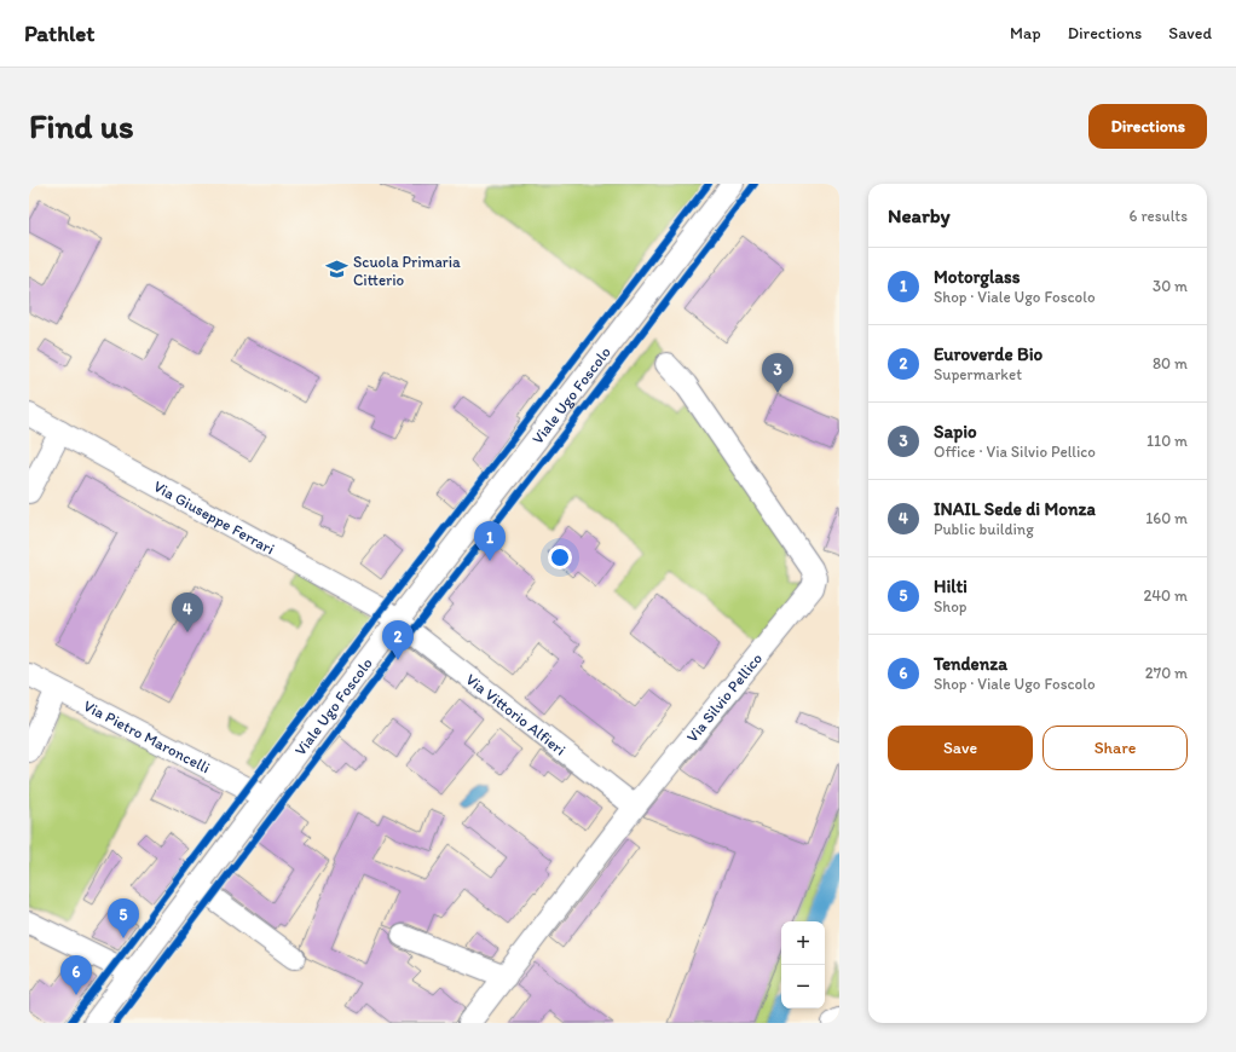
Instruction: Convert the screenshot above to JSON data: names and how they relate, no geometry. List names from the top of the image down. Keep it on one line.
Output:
{"streets":{"street":["Viale Ugo Foscolo","Via Giuseppe Ferrari","Via Silvio Pellico","Via Vittorio Alfieri","Via Pietro Maroncelli"]},"crossings":[["Viale Ugo Foscolo","Via Giuseppe Ferrari"],["Viale Ugo Foscolo","Via Vittorio Alfieri"],["Viale Ugo Foscolo","Via Pietro Maroncelli"],["Via Giuseppe Ferrari","Via Vittorio Alfieri"],["Via Silvio Pellico","Via Vittorio Alfieri"]],"places":{"school or university":["Scuola Primaria Citterio"]},"page":{"header":"Pathlet","nav":["Map","Directions","Saved"],"buttons":["Directions",["Save","Share"]],"title":"Find us","heading":["Nearby","6 results"],"list":[{"mark":"1","name":"Motorglass","note":"Shop · Viale Ugo Foscolo","value":"30 m"},{"mark":"2","name":"Euroverde Bio","note":"Supermarket","value":"80 m"},{"mark":"3","name":"Sapio","note":"Office · Via Silvio Pellico","value":"110 m"},{"mark":"4","name":"INAIL Sede di Monza","note":"Public building","value":"160 m"},{"mark":"5","name":"Hilti","note":"Shop","value":"240 m"},{"mark":"6","name":"Tendenza","note":"Shop · Viale Ugo Foscolo","value":"270 m"}],"pins":["3","1","4","2","5","6"],"map_buttons":["+","−"]}}
